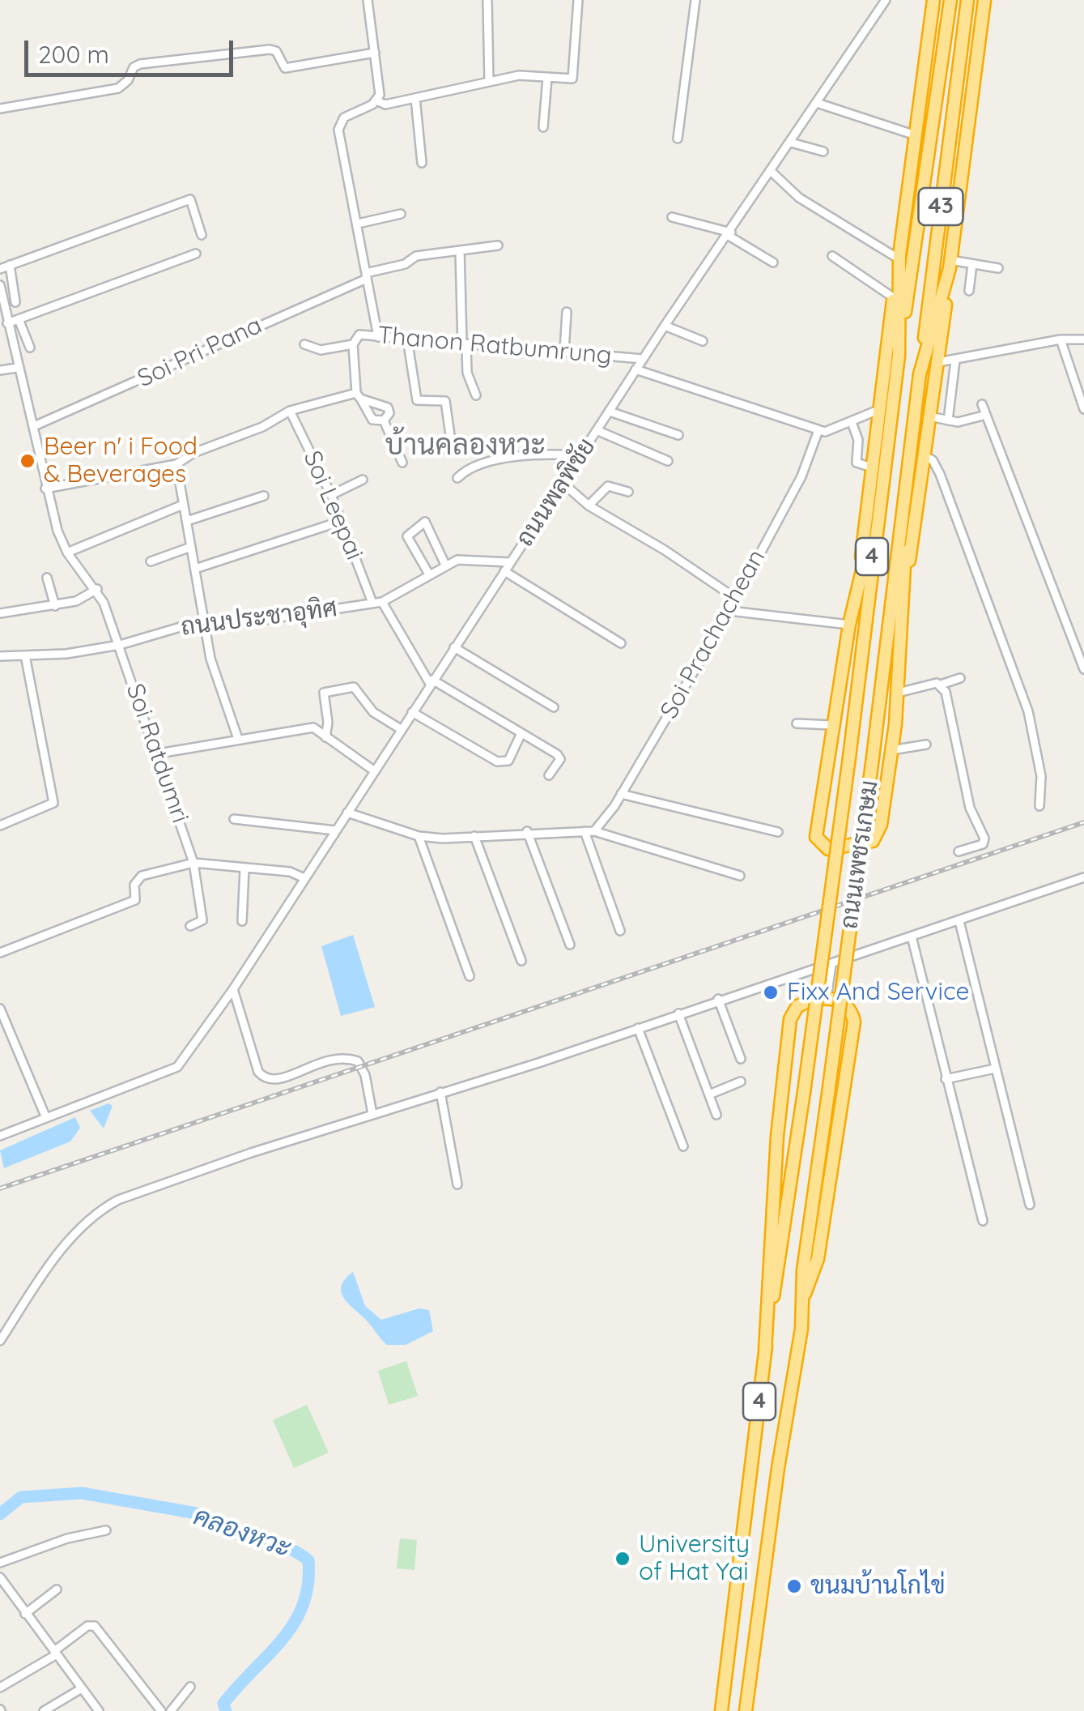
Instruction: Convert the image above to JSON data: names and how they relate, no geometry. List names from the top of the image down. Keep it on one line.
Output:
{"streets":{"highway":["43","4","ถนนเพชรเกษม"],"street":["Thanon Ratbumrung","Soi Pri Pana","ถนนพลพิชัย","Soi Leepai","ถนนประชาอุทิศ","Soi Prachachean","Soi Ratdumri"]},"crossings":[["43","ถนนเพชรเกษม"],["Thanon Ratbumrung","ถนนพลพิชัย"],["ถนนพลพิชัย","ถนนประชาอุทิศ"],["Soi Leepai","ถนนประชาอุทิศ"],["ถนนประชาอุทิศ","Soi Ratdumri"]],"districts":["บ้านคลองหวะ"],"water":["คลองหวะ"],"places":["Beer n' i Food & Beverages","Fixx And Service","University of Hat Yai","ขนมบ้านโกไข่"],"scale_bar":"200 m"}
